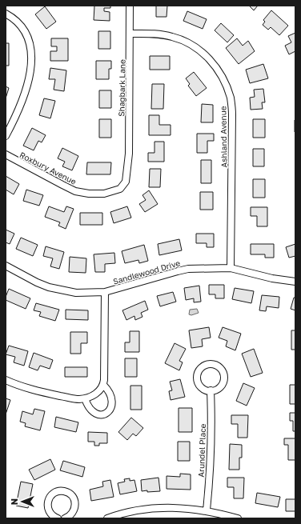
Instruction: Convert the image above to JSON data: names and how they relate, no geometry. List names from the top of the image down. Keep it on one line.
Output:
{"streets":{"street":["Shagbark Lane","Ashland Avenue","Roxbury Avenue","Sandlewood Drive","Arundel Place"]},"crossings":[["Shagbark Lane","Ashland Avenue"],["Shagbark Lane","Roxbury Avenue"],["Ashland Avenue","Sandlewood Drive"]],"north":"left"}
